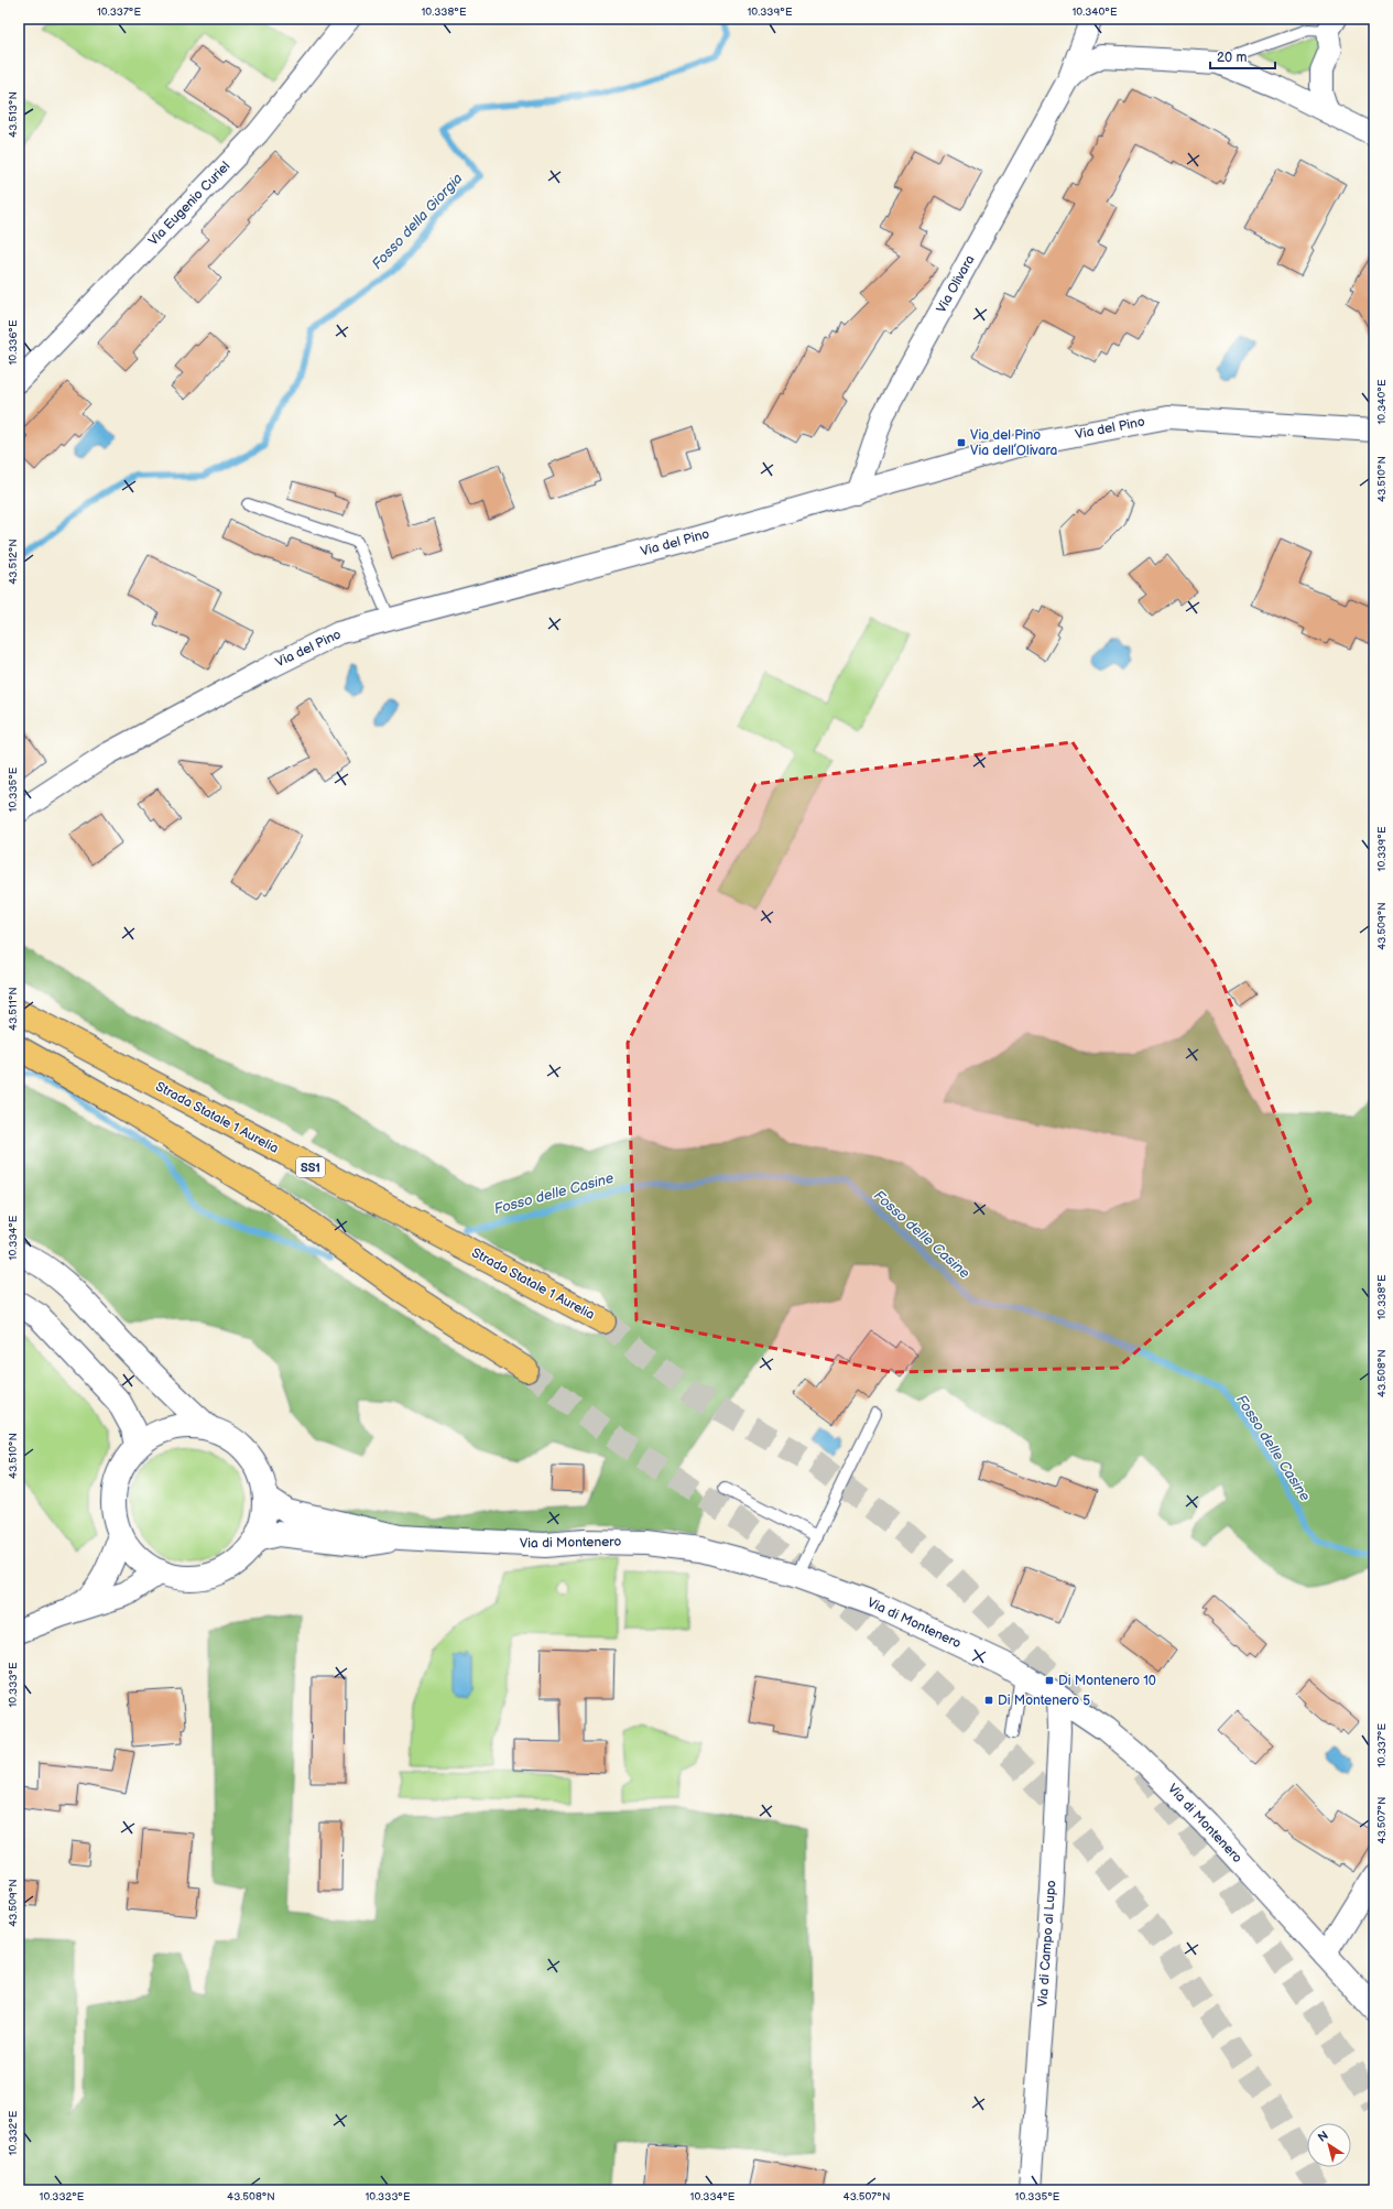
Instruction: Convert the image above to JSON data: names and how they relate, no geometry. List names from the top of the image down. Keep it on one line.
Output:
{"streets":{"highway":["Strada Statale 1 Aurelia","SS1"],"street":["Via Eugenio Curiel","Via Olivara","Via del Pino","Via di Montenero","Via di Campo al Lupo"]},"crossings":[["Via Olivara","Via del Pino"],["Via di Montenero","Via di Campo al Lupo"]],"water":["Fosso della Giorgia","Fosso delle Casine"],"places":{"transit":["Via del Pino Via dell’Olivara","Di Montenero 10","Di Montenero 5"]},"scale_bar":"20 m","north":"top left","coordinates":["10.337°E","10.338°E","10.339°E","10.340°E","43.513°N","10.336°E","43.510°N","43.512°N","10.335°E","43.509°N","43.511°N","10.334°E","43.508°N","10.333°E","43.507°N","10.332°E"]}
